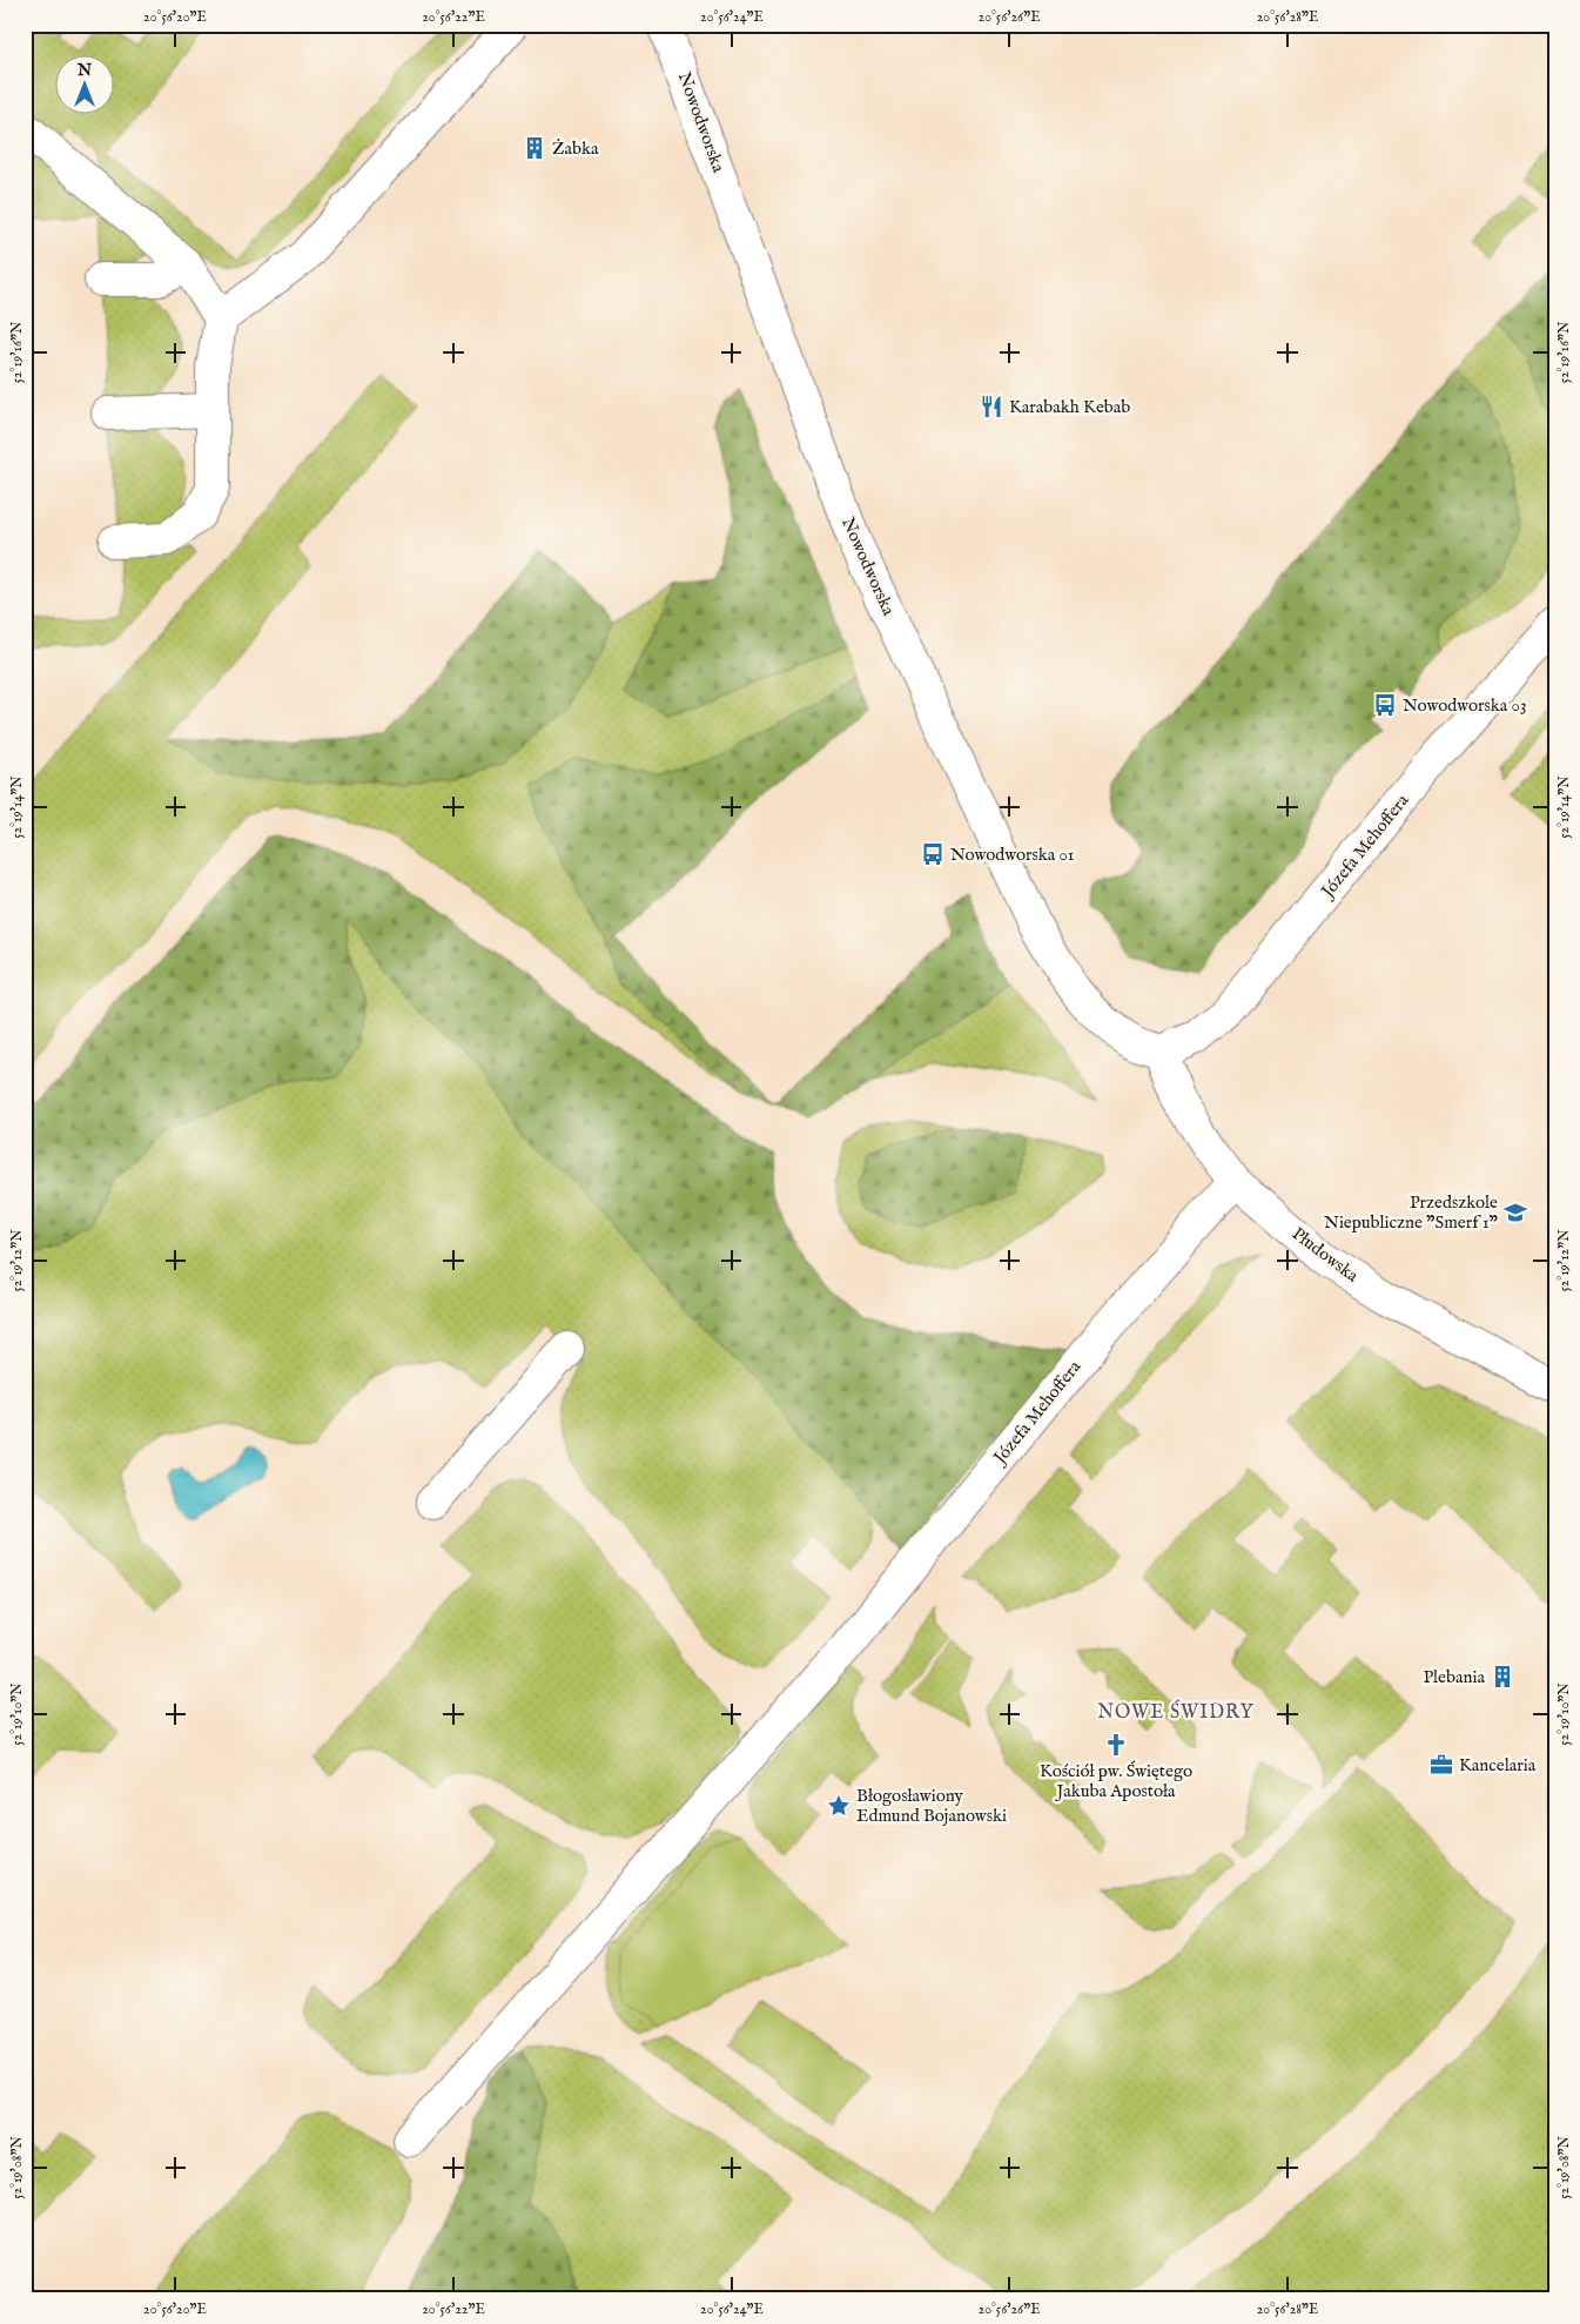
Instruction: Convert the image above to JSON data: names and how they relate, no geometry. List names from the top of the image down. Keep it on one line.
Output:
{"streets":{"street":["Nowodworska","Józefa Mehoffera","Płudowska"]},"crossings":[["Nowodworska","Józefa Mehoffera"],["Nowodworska","Płudowska"],["Józefa Mehoffera","Płudowska"]],"districts":["NOWE ŚWIDRY"],"places":{"building":["Żabka","Plebania"],"restaurant":["Karabakh Kebab"],"bus stop":["Nowodworska 03","Nowodworska 01"],"school or university":["Przedszkole Niepubliczne \"Smerf 1\""],"church":["Kościół pw. Świętego Jakuba Apostoła"],"office":["Kancelaria"],"place":["Błogosławiony Edmund Bojanowski"]},"north":"top","coordinates":["20°56'20\"E","20°56'22\"E","20°56'24\"E","20°56'26\"E","20°56'28\"E","52°19'16\"N","52°19'14\"N","52°19'12\"N","52°19'10\"N","52°19'08\"N"]}
